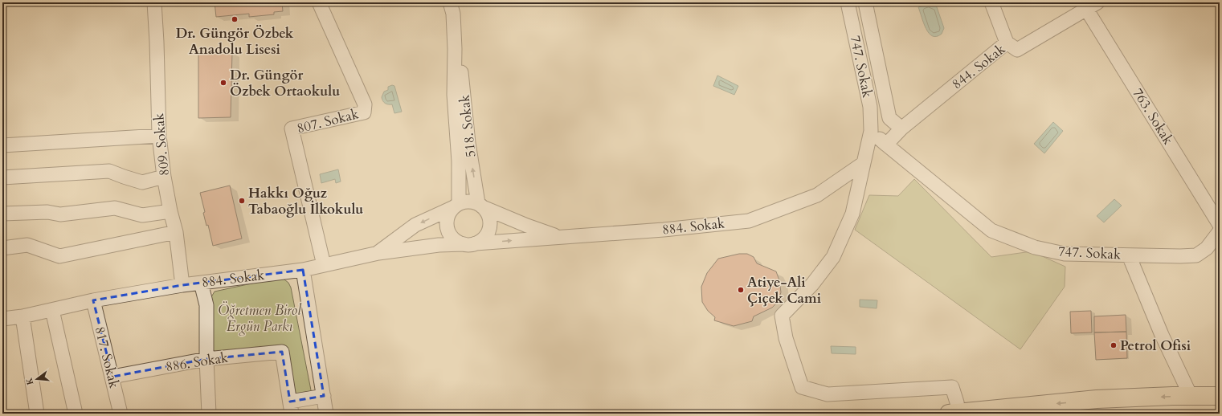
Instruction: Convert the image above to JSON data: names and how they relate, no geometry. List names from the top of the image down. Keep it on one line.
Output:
{"streets":{"street":["747. Sokak","844. Sokak","763. Sokak","807. Sokak","518. Sokak","809. Sokak","884. Sokak","817. Sokak","886. Sokak"]},"crossings":[["747. Sokak","844. Sokak"],["844. Sokak","763. Sokak"],["807. Sokak","884. Sokak"],["518. Sokak","884. Sokak"],["809. Sokak","884. Sokak"],["884. Sokak","817. Sokak"],["817. Sokak","886. Sokak"]],"parks":["Öğretmen Birol Ergün Parkı"],"places":["Dr. Güngör Özbek Anadolu Lisesi","Dr. Güngör Özbek Ortaokulu","Hakkı Oğuz Tabaoğlu İlkokulu","Atiye-Ali Çiçek Cami","Petrol Ofisi"],"north":"left"}
